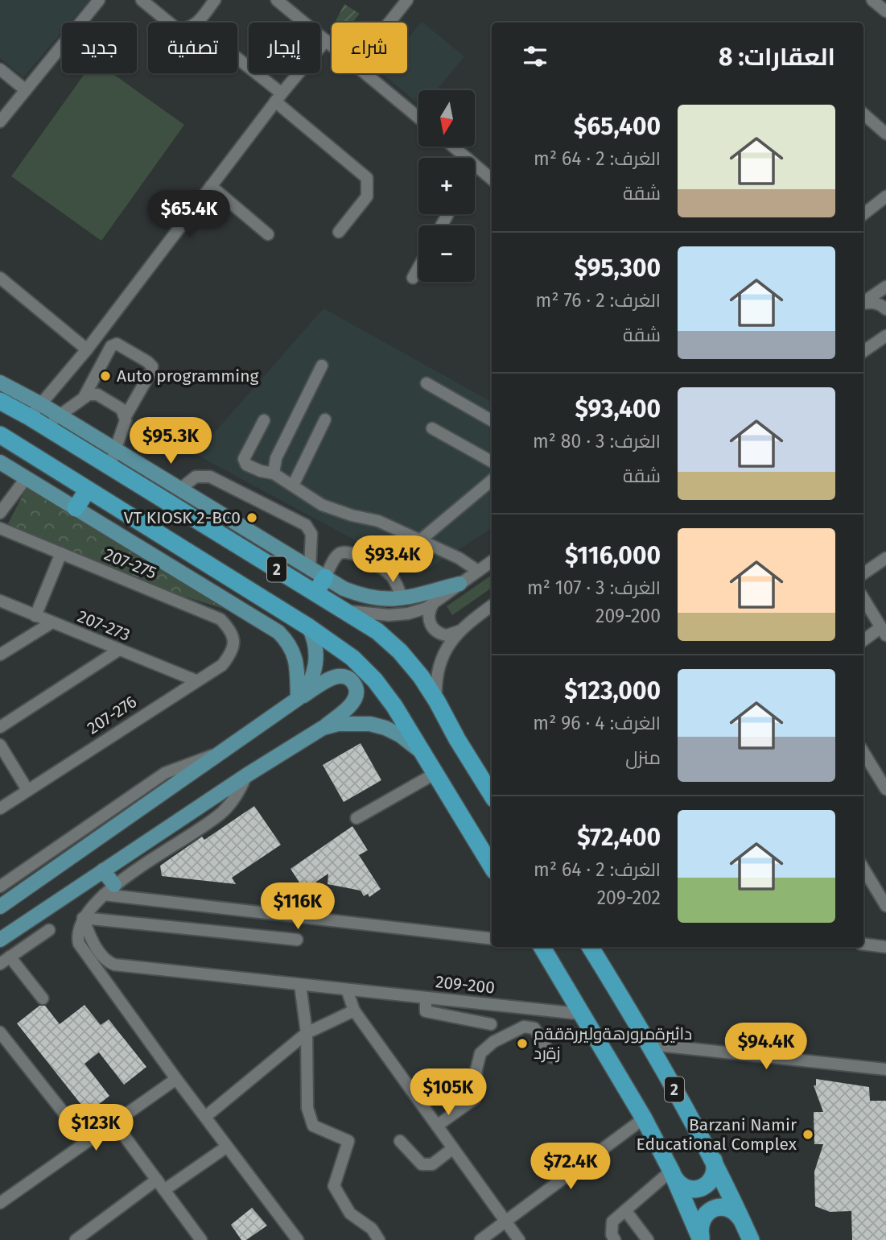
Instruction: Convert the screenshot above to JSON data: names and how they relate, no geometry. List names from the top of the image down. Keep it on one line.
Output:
{"streets":{"highway":["2"],"street":["207-275","207-273","207-276","209-200"]},"crossings":[["207-275","207-276"],["207-273","207-276"]],"places":["Auto programming","VT KIOSK 2-BC0","دائيرةمرورهةوليررةقةم زةرد","Barzani Namir Educational Complex"],"north":"bottom","page":{"chip":["شراء","إيجار","تصفية","جديد"],"heading":"العقارات: 8","map_buttons":["+","−"],"list":[{"name":"$65,400","note":"الغرف: 2 · 64 m² · شقة"},{"name":"$95,300","note":"الغرف: 2 · 76 m² · شقة"},{"name":"$93,400","note":"الغرف: 3 · 80 m² · شقة"},{"name":"$116,000","note":"الغرف: 3 · 107 m² · 209-200"},{"name":"$123,000","note":"الغرف: 4 · 96 m² · منزل"},{"name":"$72,400","note":"الغرف: 2 · 64 m² · 209-202"}],"price":["$65.4K","$95.3K","$93.4K","$116K","$94.4K","$105K","$123K","$72.4K"]}}
